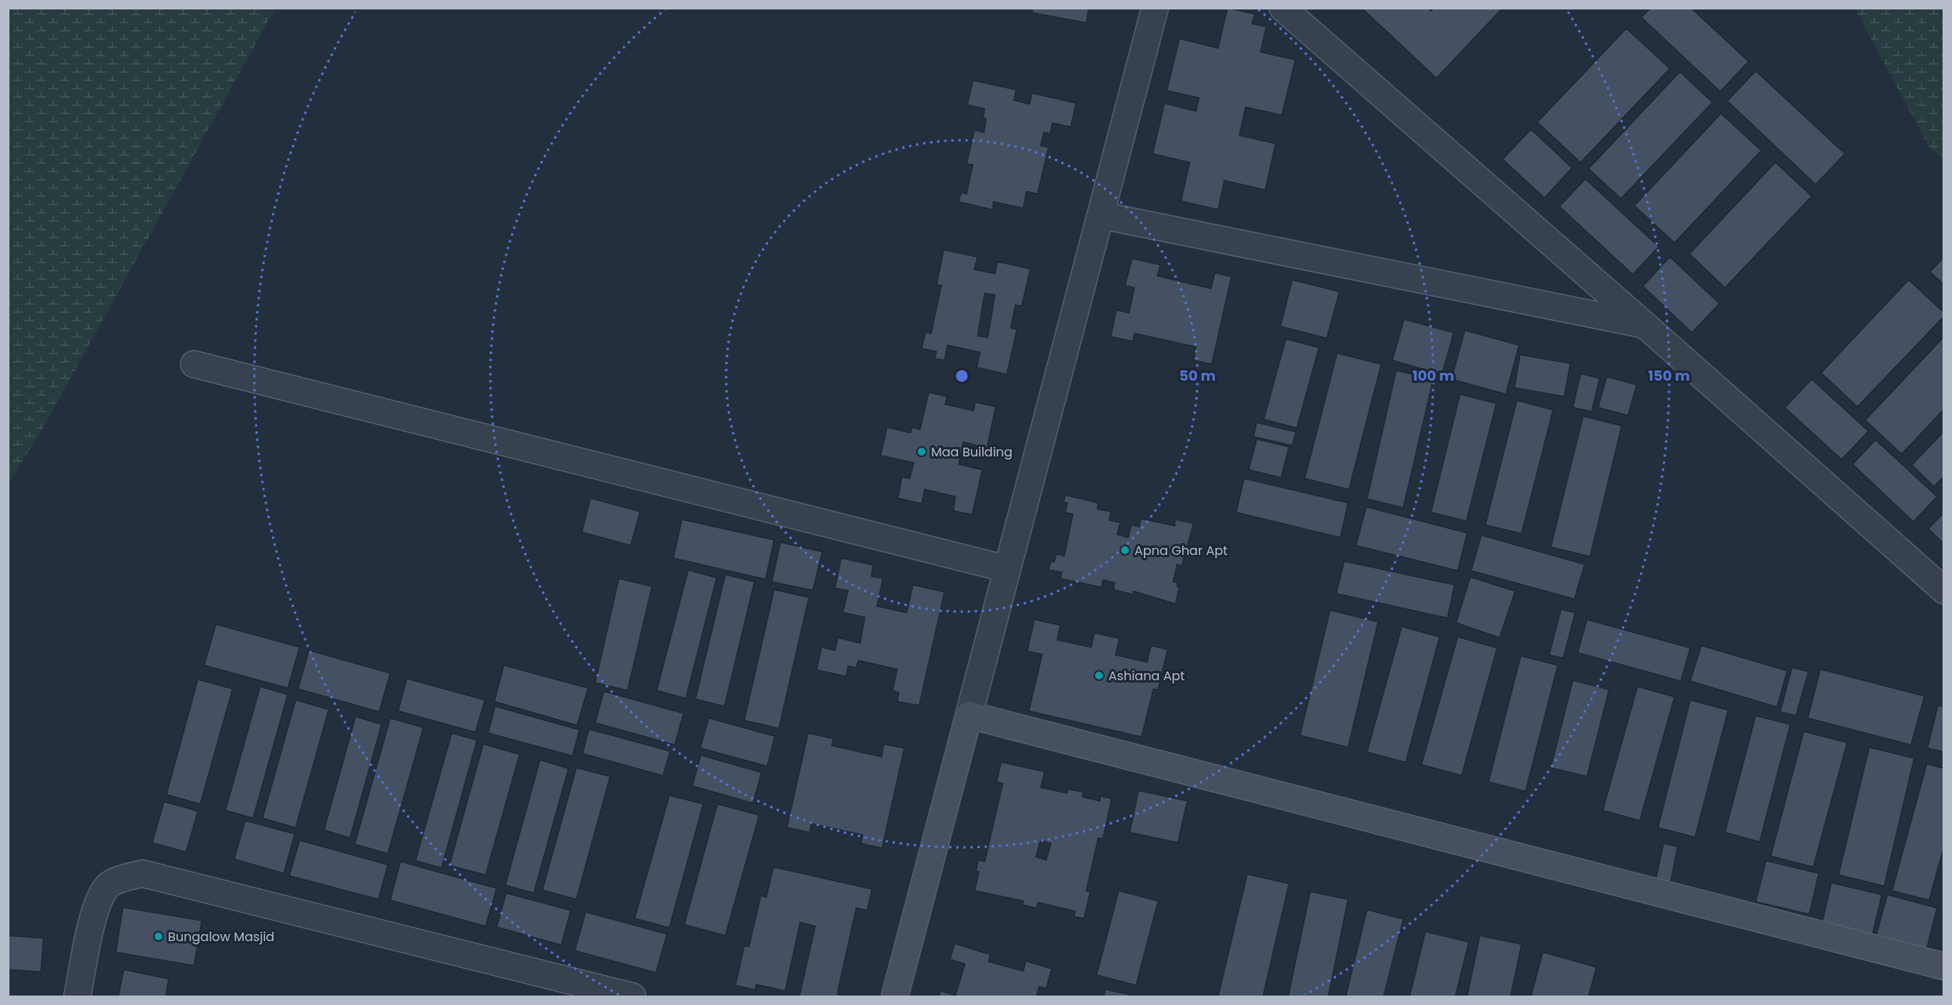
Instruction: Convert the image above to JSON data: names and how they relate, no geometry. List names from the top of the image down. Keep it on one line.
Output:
{"places":["Maa Building","Apna Ghar Apt","Ashiana Apt","Bungalow Masjid"],"rings":["50 m","100 m","150 m"]}
